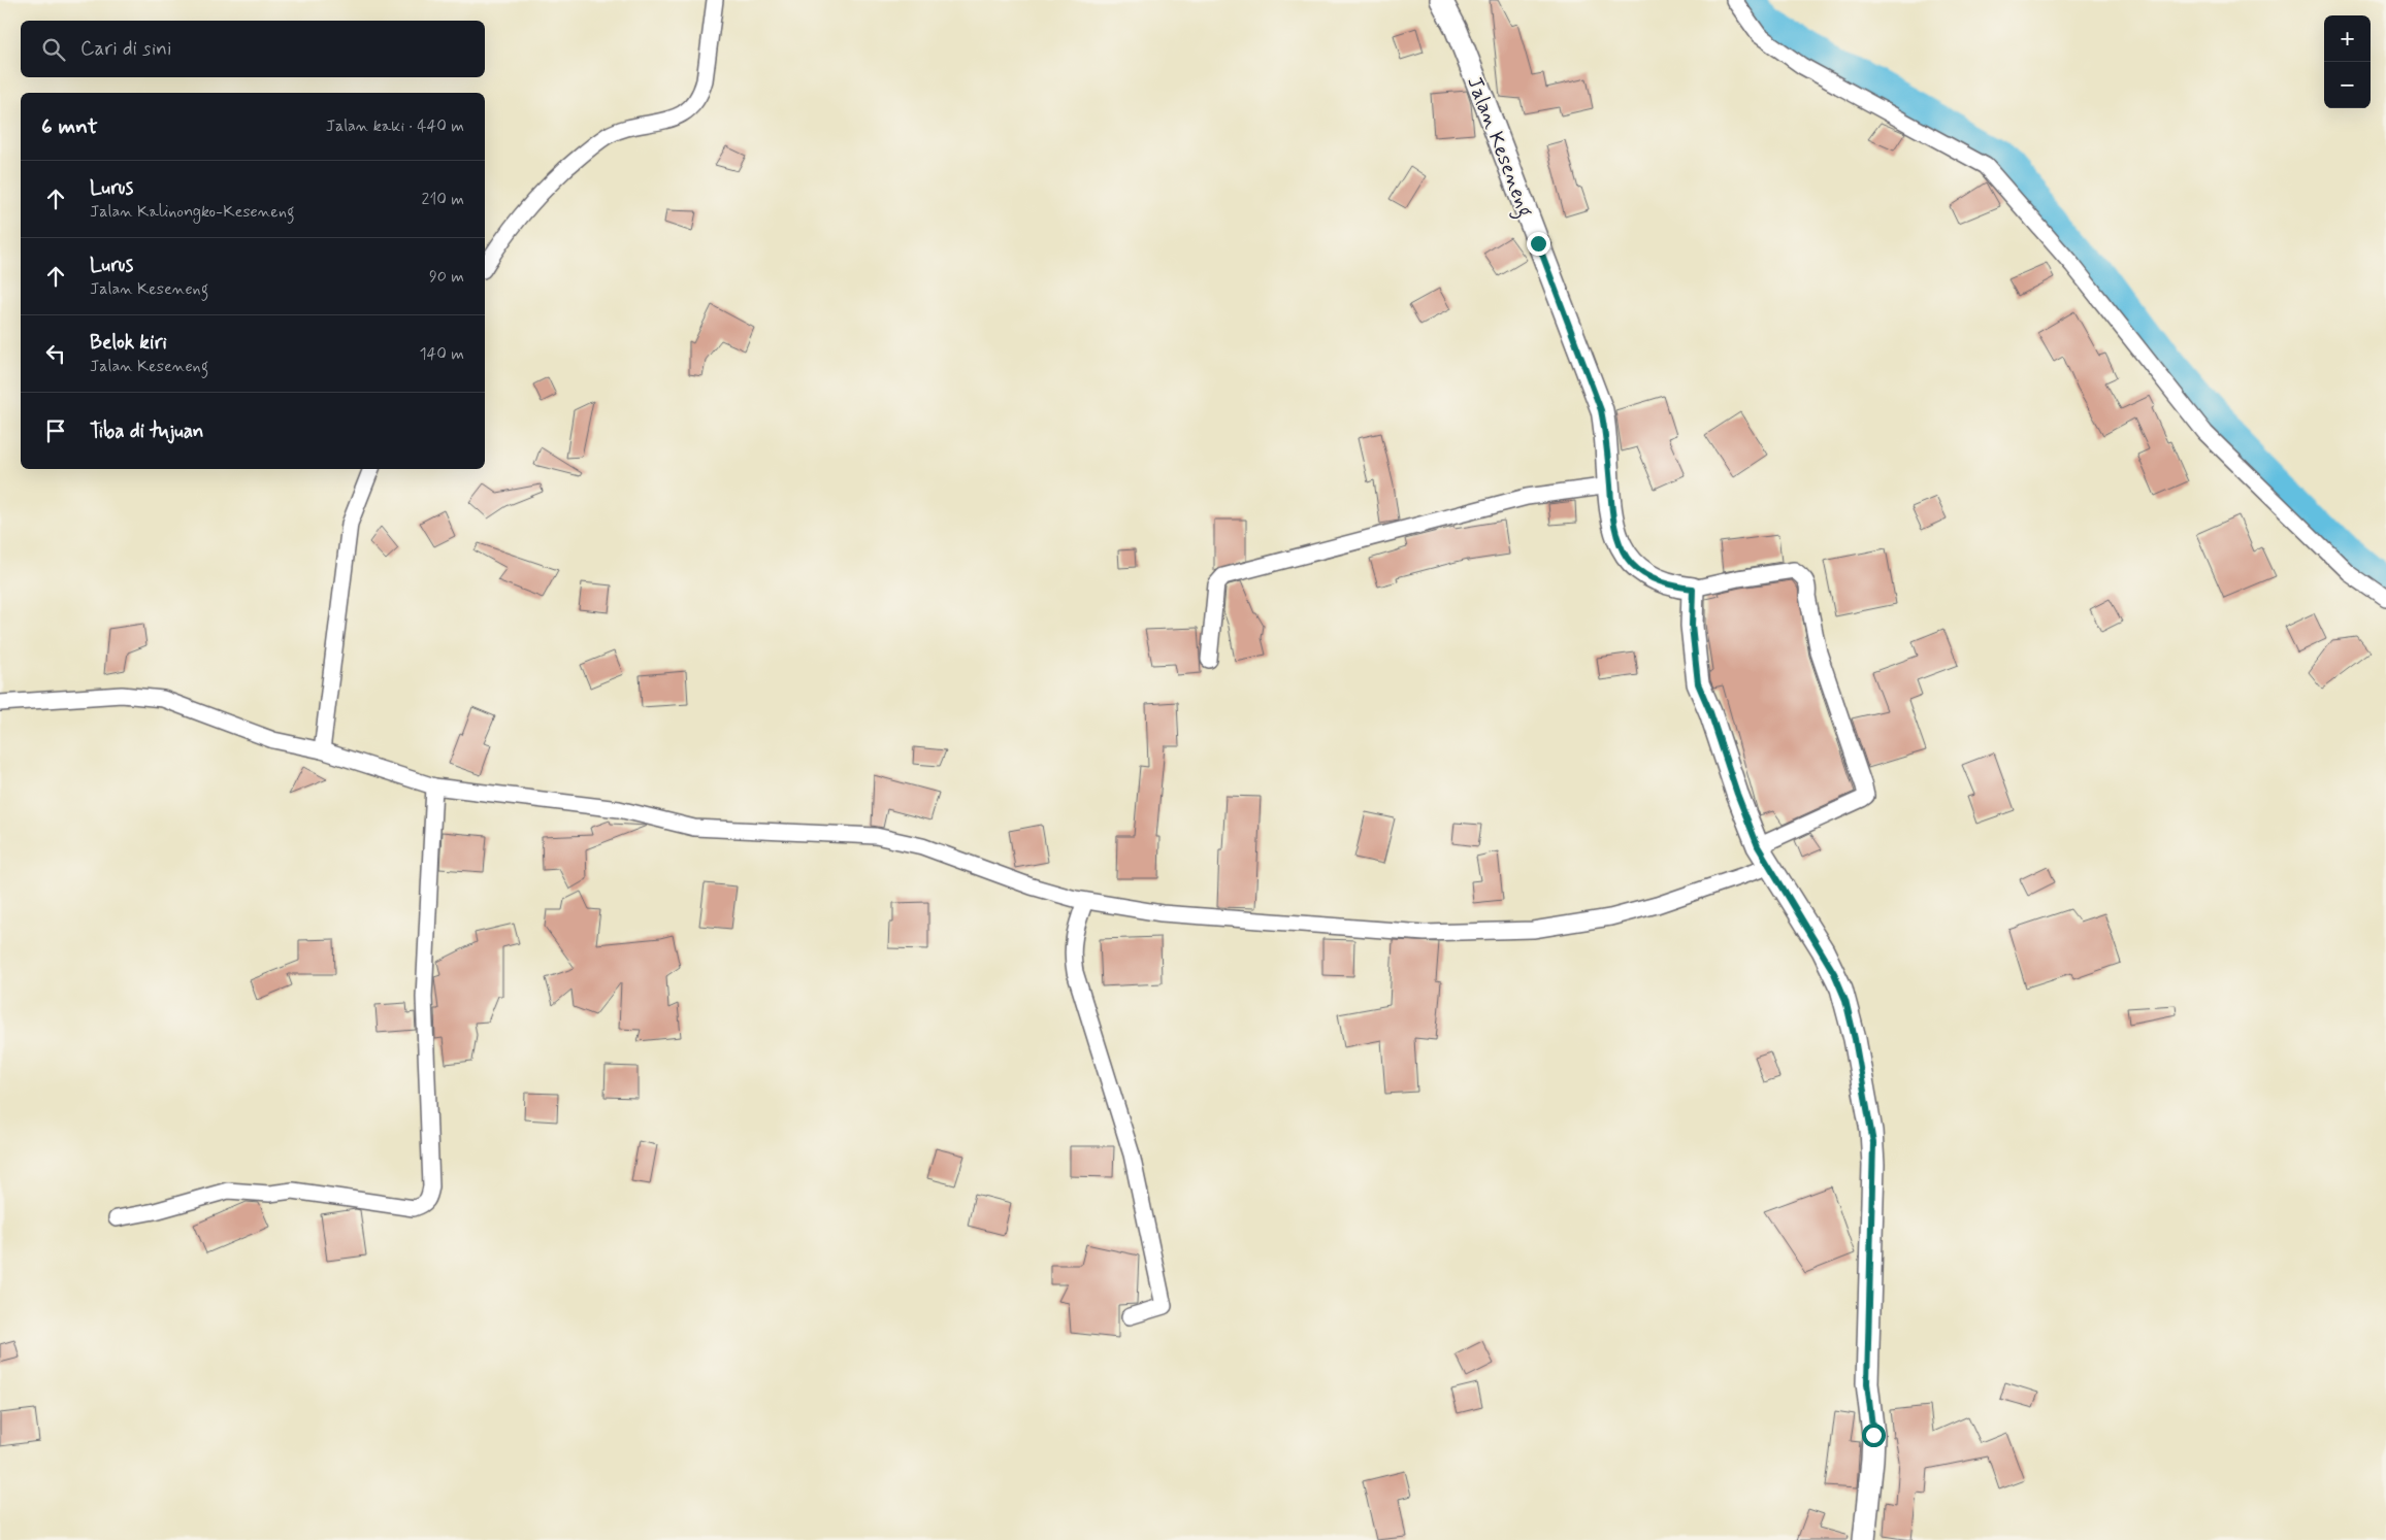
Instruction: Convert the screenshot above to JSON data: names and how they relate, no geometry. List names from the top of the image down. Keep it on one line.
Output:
{"streets":{"street":["Jalan Keseneng"]},"page":{"map_buttons":["+","−"],"search":"Cari di sini","heading":["6 mnt","Jalan kaki · 440 m"],"list":[["Lurus","Jalan Kalinongko-Keseneng","210 m"],["Lurus","Jalan Keseneng","90 m"],["Belok kiri","Jalan Keseneng","140 m"],"Tiba di tujuan"]}}
